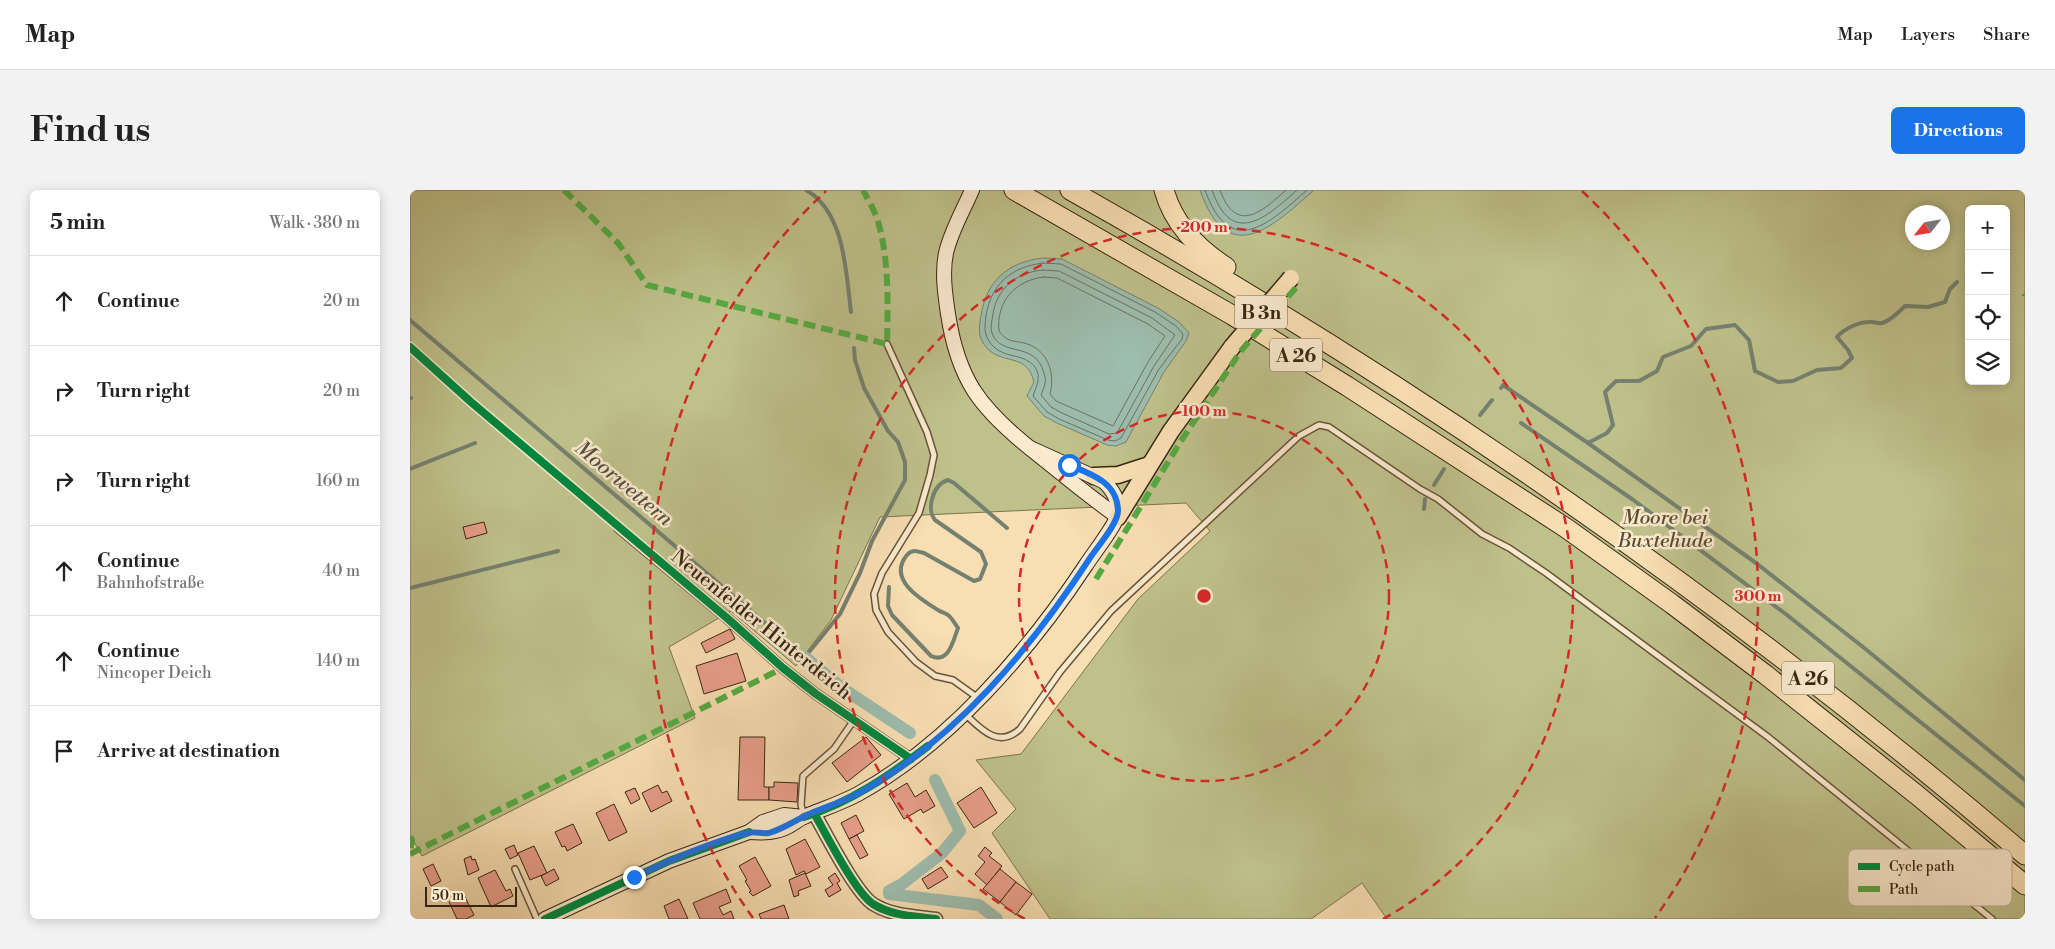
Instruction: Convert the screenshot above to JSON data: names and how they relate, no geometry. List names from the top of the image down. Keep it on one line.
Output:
{"streets":{"highway":["A 26"],"main road":["B 3n"],"street":["Neuenfelder Hinterdeich"]},"water":["Moorwettern"],"parks":["Moore bei Buxtehude"],"legend":["Cycle path","Path"],"scale_bar":"50 m","north":"bottom left","page":{"header":"Map","nav":["Map","Layers","Share"],"buttons":"Directions","title":"Find us","heading":["5 min","Walk · 380 m"],"map_buttons":["+","−"],"list":[["Continue","20 m"],["Turn right","20 m"],["Turn right","160 m"],["Continue","Bahnhofstraße","40 m"],["Continue","Nincoper Deich","140 m"],"Arrive at destination"],"scale":"50 m"},"rings":["200 m","100 m","300 m"]}
